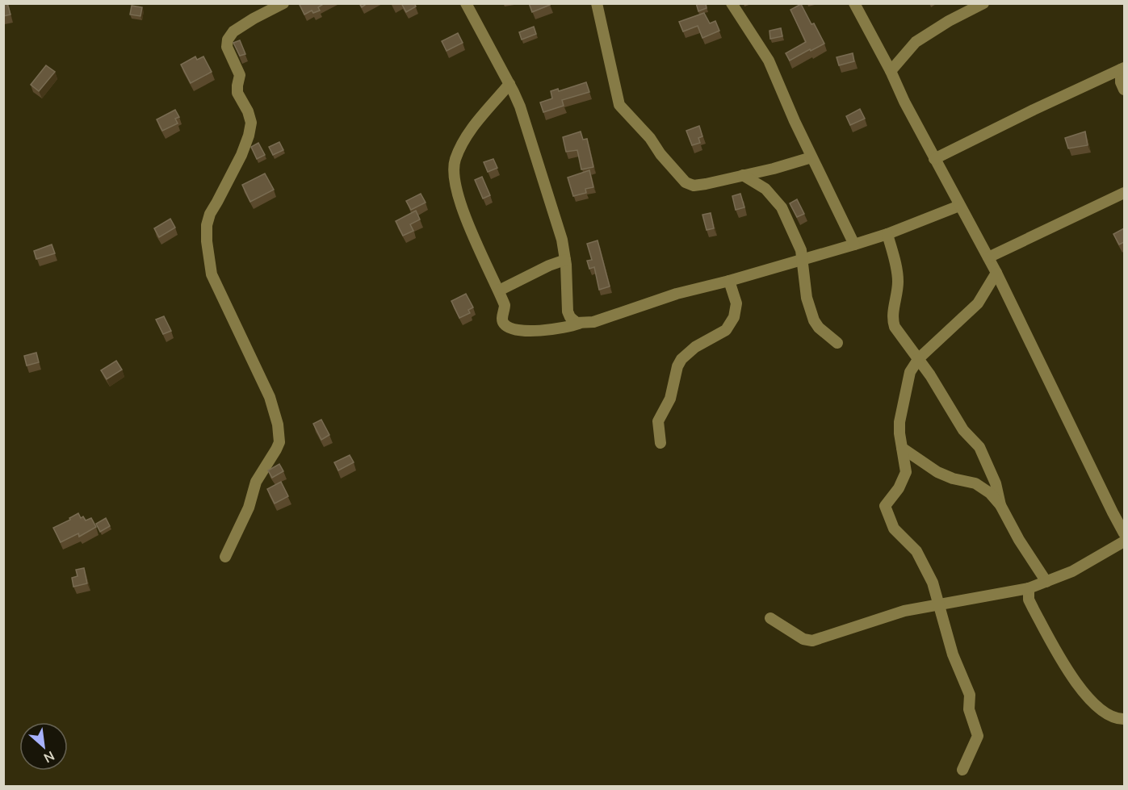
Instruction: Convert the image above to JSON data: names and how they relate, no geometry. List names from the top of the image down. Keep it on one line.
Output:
{"north":"bottom right"}
